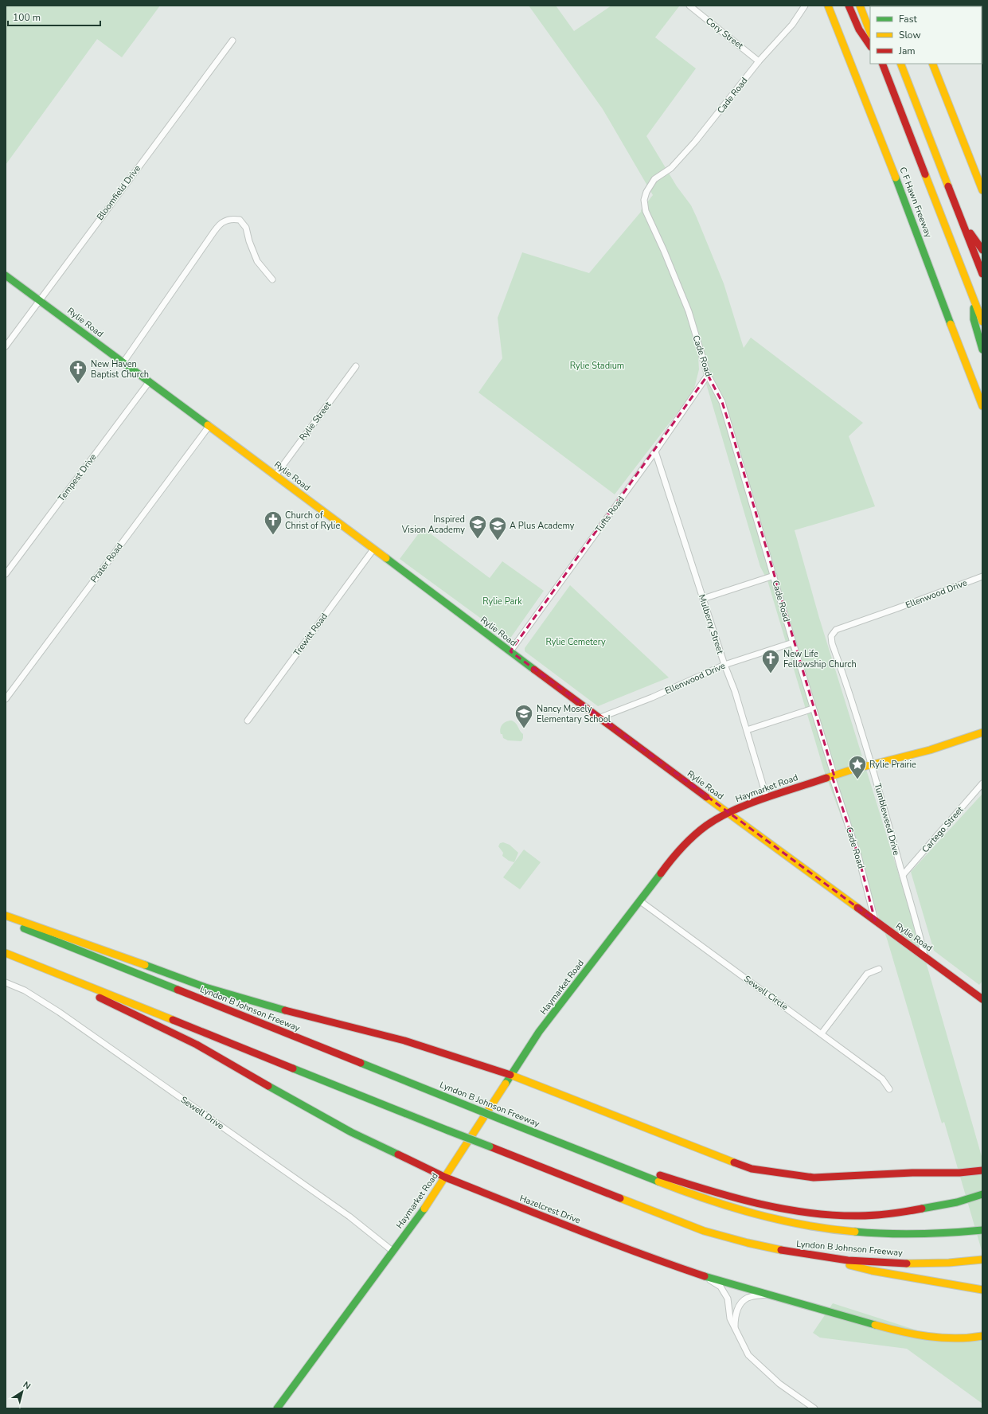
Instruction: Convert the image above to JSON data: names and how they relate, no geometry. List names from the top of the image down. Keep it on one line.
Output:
{"streets":{"main road":["C F Hawn Freeway","Rylie Road","Haymarket Road","Lyndon B Johnson Freeway","Hazelcrest Drive"],"street":["Cory Street","Cade Road","Bloomfield Drive","Rylie Street","Tempest Drive","Tufts Road","Prater Road","Ellenwood Drive","Mulberry Street","Trewitt Road","Tumbleweed Drive","Cartego Street","Sewell Circle","Sewell Drive"]},"crossings":[["Cory Street","Cade Road"],["Cade Road","Rylie Road"],["Cade Road","Tufts Road"],["Cade Road","Ellenwood Drive"],["Cade Road","Haymarket Road"],["Bloomfield Drive","Rylie Road"],["Rylie Road","Rylie Street"],["Rylie Road","Tempest Drive"],["Rylie Road","Tufts Road"],["Rylie Road","Prater Road"],["Rylie Road","Ellenwood Drive"],["Rylie Road","Trewitt Road"],["Rylie Road","Haymarket Road"],["Rylie Road","Tumbleweed Drive"],["Tufts Road","Mulberry Street"],["Ellenwood Drive","Mulberry Street"],["Ellenwood Drive","Tumbleweed Drive"],["Mulberry Street","Haymarket Road"],["Haymarket Road","Tumbleweed Drive"],["Haymarket Road","Sewell Circle"],["Haymarket Road","Sewell Drive"],["Haymarket Road","Hazelcrest Drive"],["Tumbleweed Drive","Cartego Street"],["Lyndon B Johnson Freeway","Hazelcrest Drive"]],"parks":["Rylie Stadium","Rylie Park","Rylie Cemetery"],"places":{"church":["New Haven Baptist Church","Church of Christ of Rylie","New Life Fellowship Church"],"school or university":["Inspired Vision Academy","A Plus Academy","Nancy Mosely Elementary School"],"place":["Rylie Prairie"]},"legend":["Fast","Slow","Jam"],"scale_bar":"100 m","north":"top right"}
